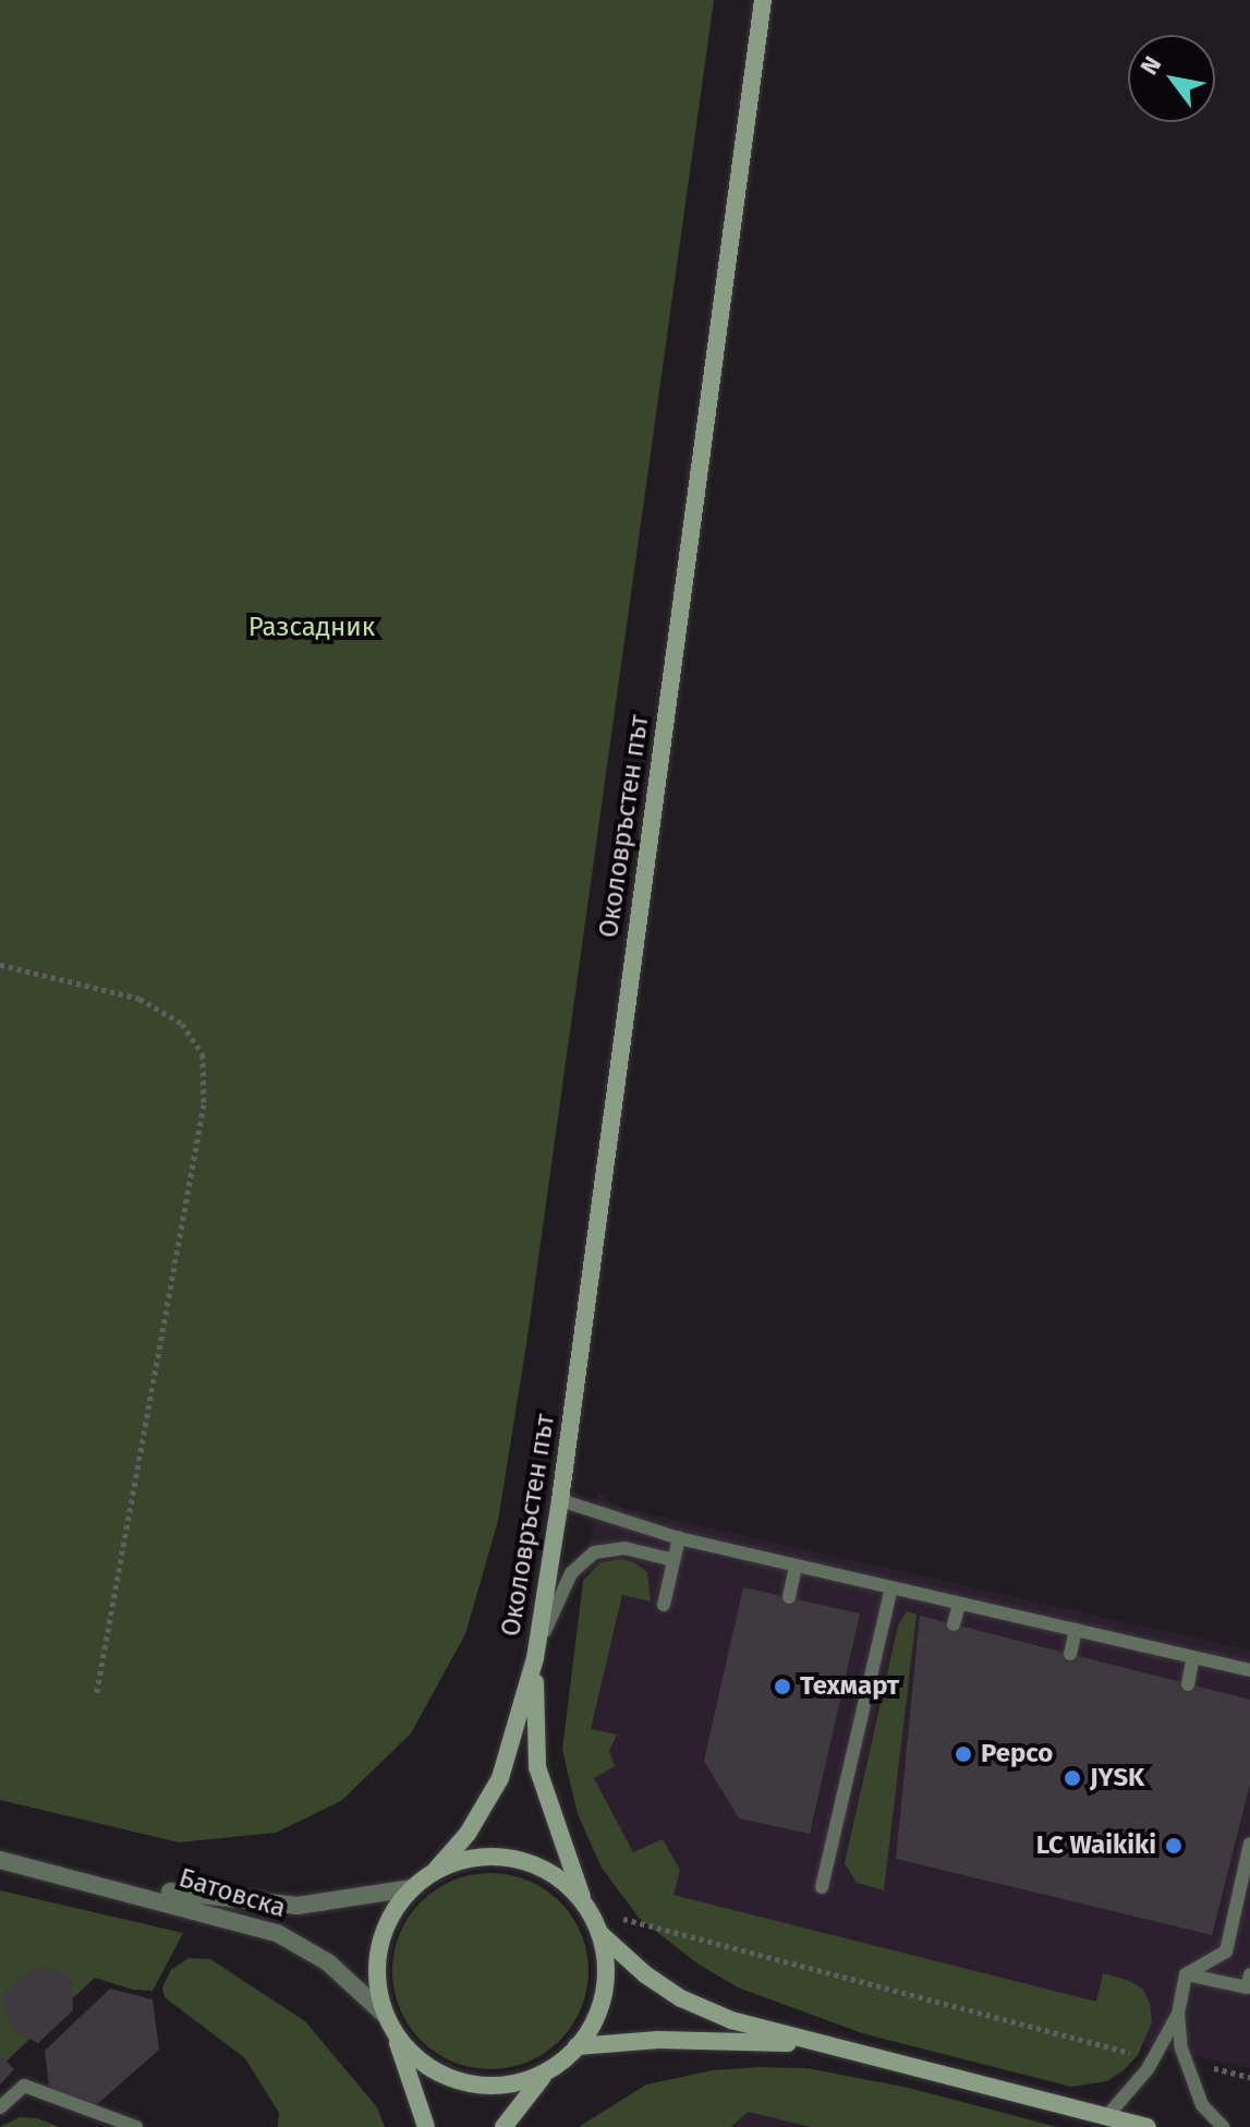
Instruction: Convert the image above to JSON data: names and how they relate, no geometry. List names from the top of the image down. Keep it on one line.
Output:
{"streets":{"main road":["Околовръстен път"],"street":["Батовска"]},"crossings":[["Околовръстен път","Батовска"]],"parks":["Разсадник"],"places":["Техмарт","Pepco","JYSK","LC Waikiki"],"north":"top left"}
